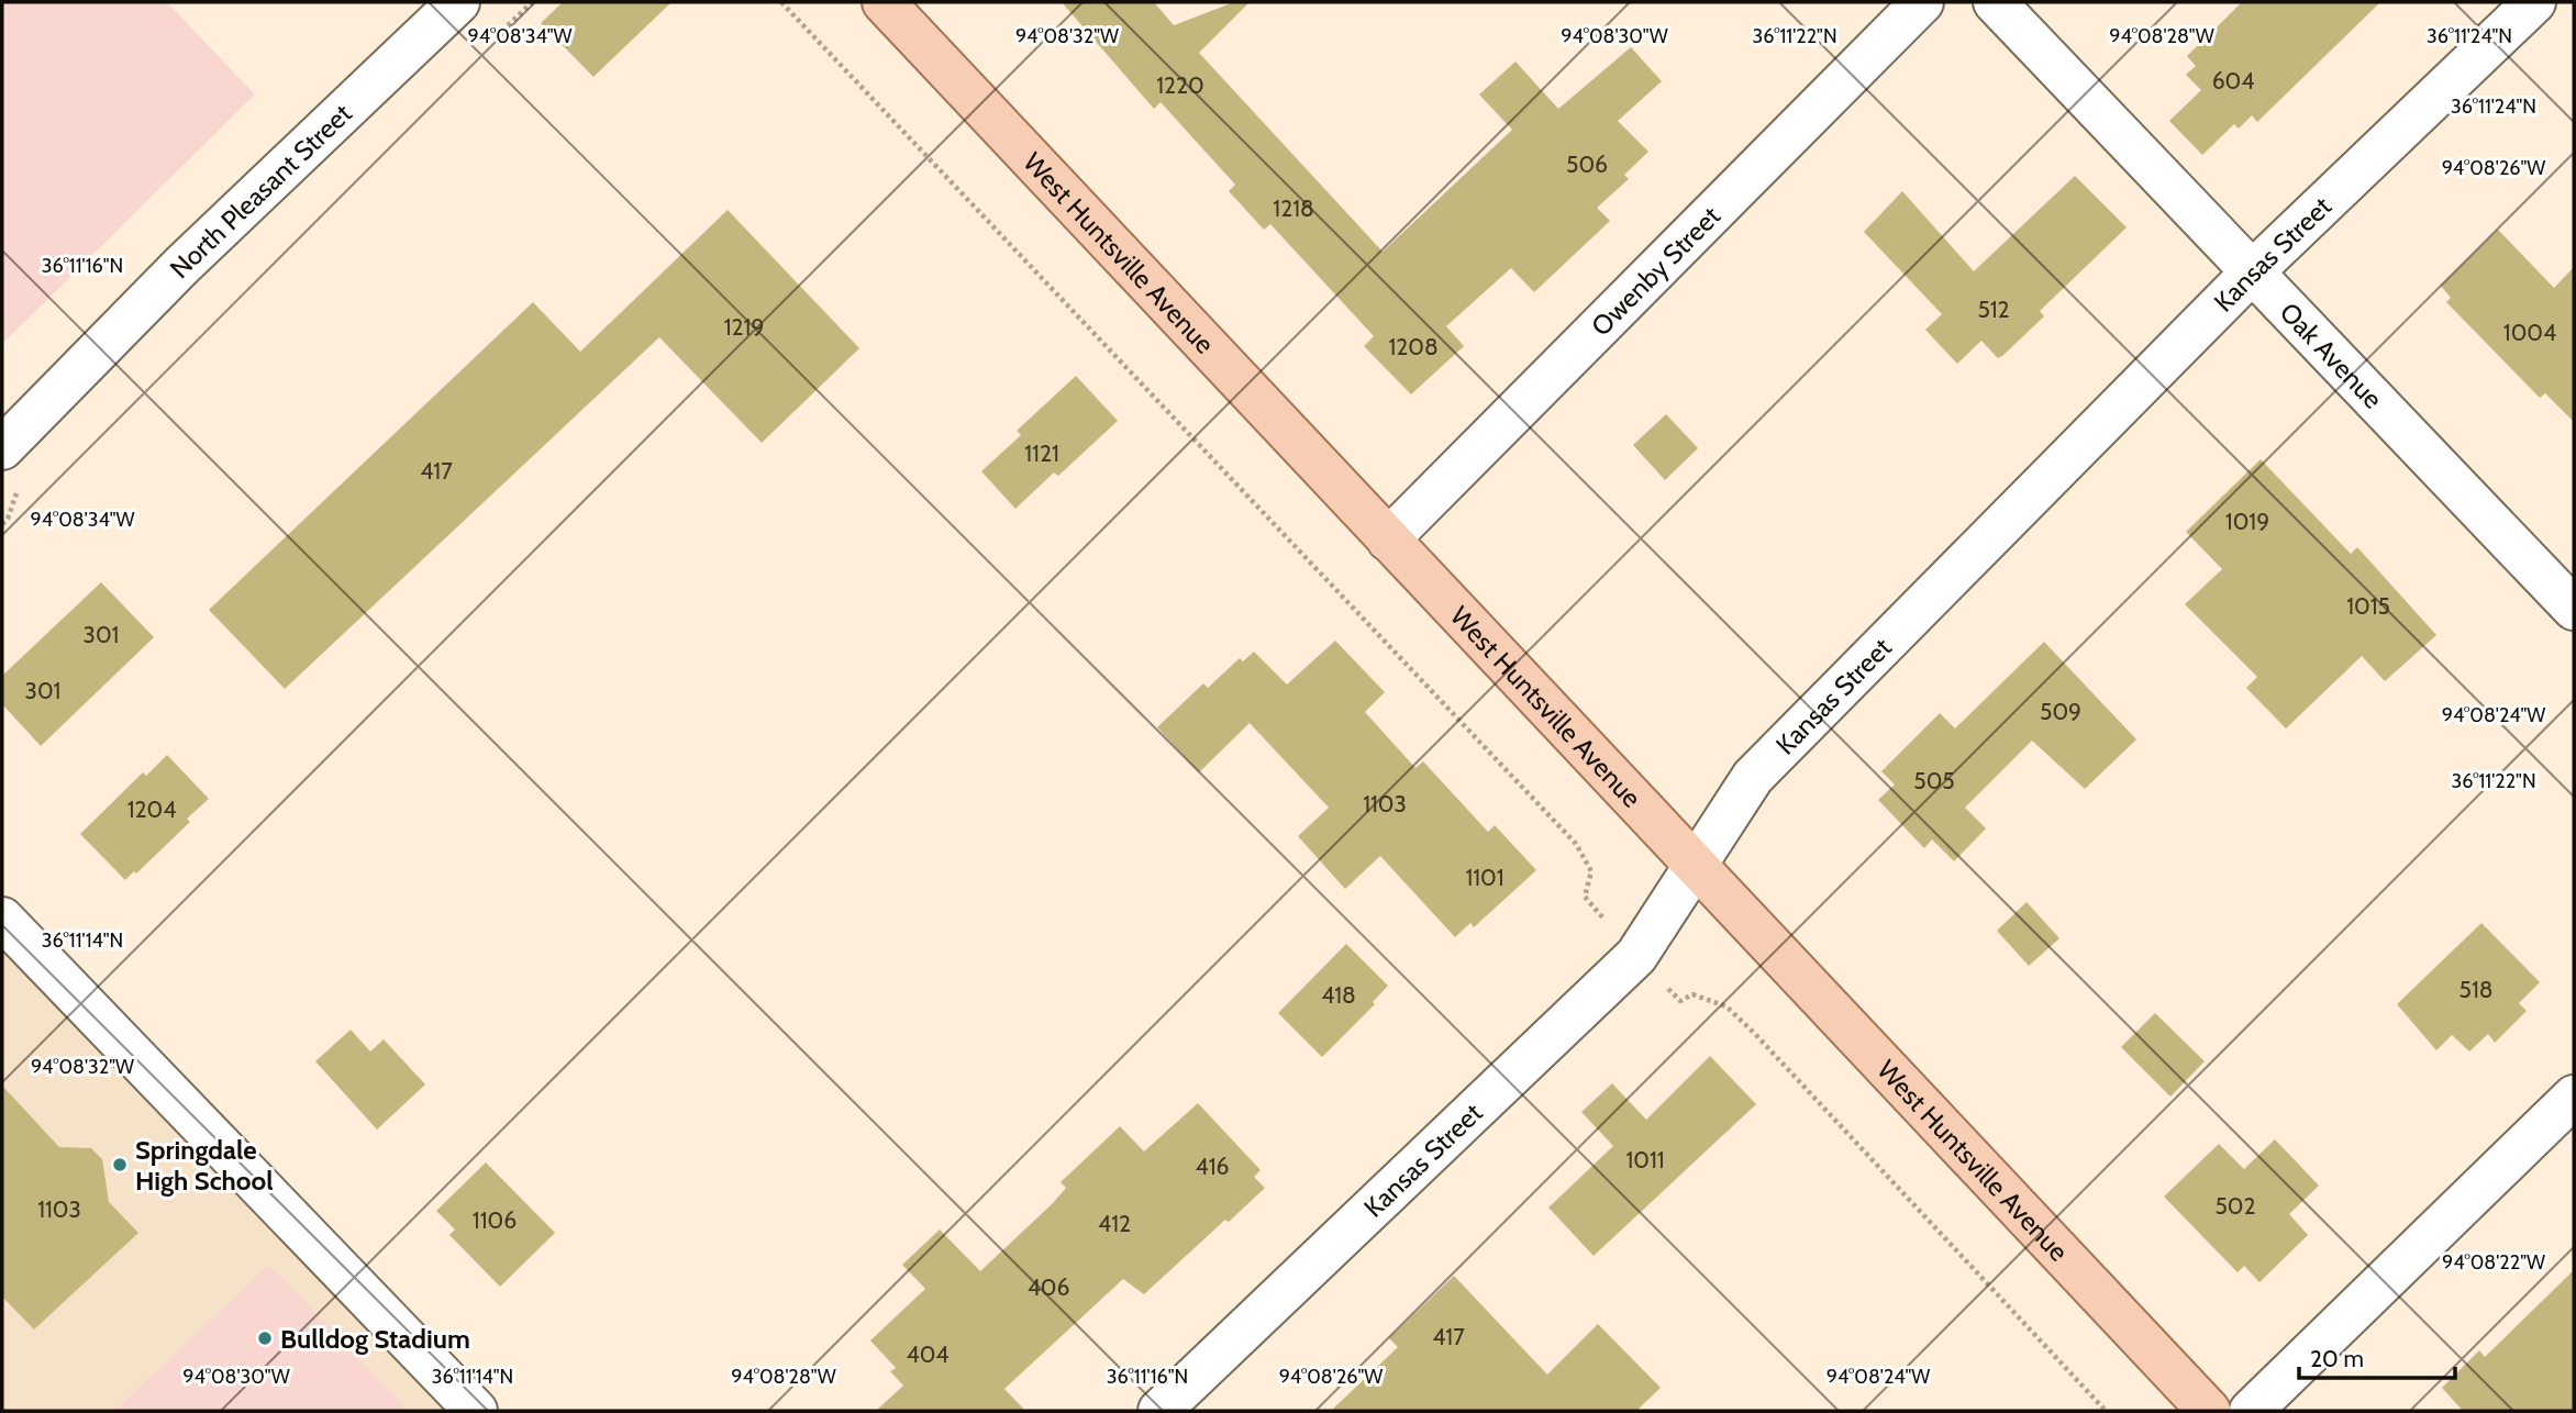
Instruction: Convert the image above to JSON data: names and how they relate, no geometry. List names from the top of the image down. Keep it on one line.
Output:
{"streets":{"main road":["West Huntsville Avenue"],"street":["North Pleasant Street","Kansas Street","Owenby Street","Oak Avenue"]},"crossings":[["West Huntsville Avenue","Kansas Street"],["West Huntsville Avenue","Owenby Street"],["Kansas Street","Oak Avenue"]],"places":["Springdale High School","Bulldog Stadium"],"house_numbers":["604","1220","506","1218","512","1219","1004","1208","1121","417","1019","1015","301","301","509","505","1103","1204","1101","518","418","1011","416","502","1103","1106","412","406","417","404"],"scale_bar":"20 m","coordinates":["94°08'34\"W","94°08'32\"W","94°08'30\"W","36°11'22\"N","94°08'28\"W","36°11'24\"N","94°08'26\"W","36°11'16\"N","94°08'24\"W","36°11'14\"N","94°08'22\"W"]}
